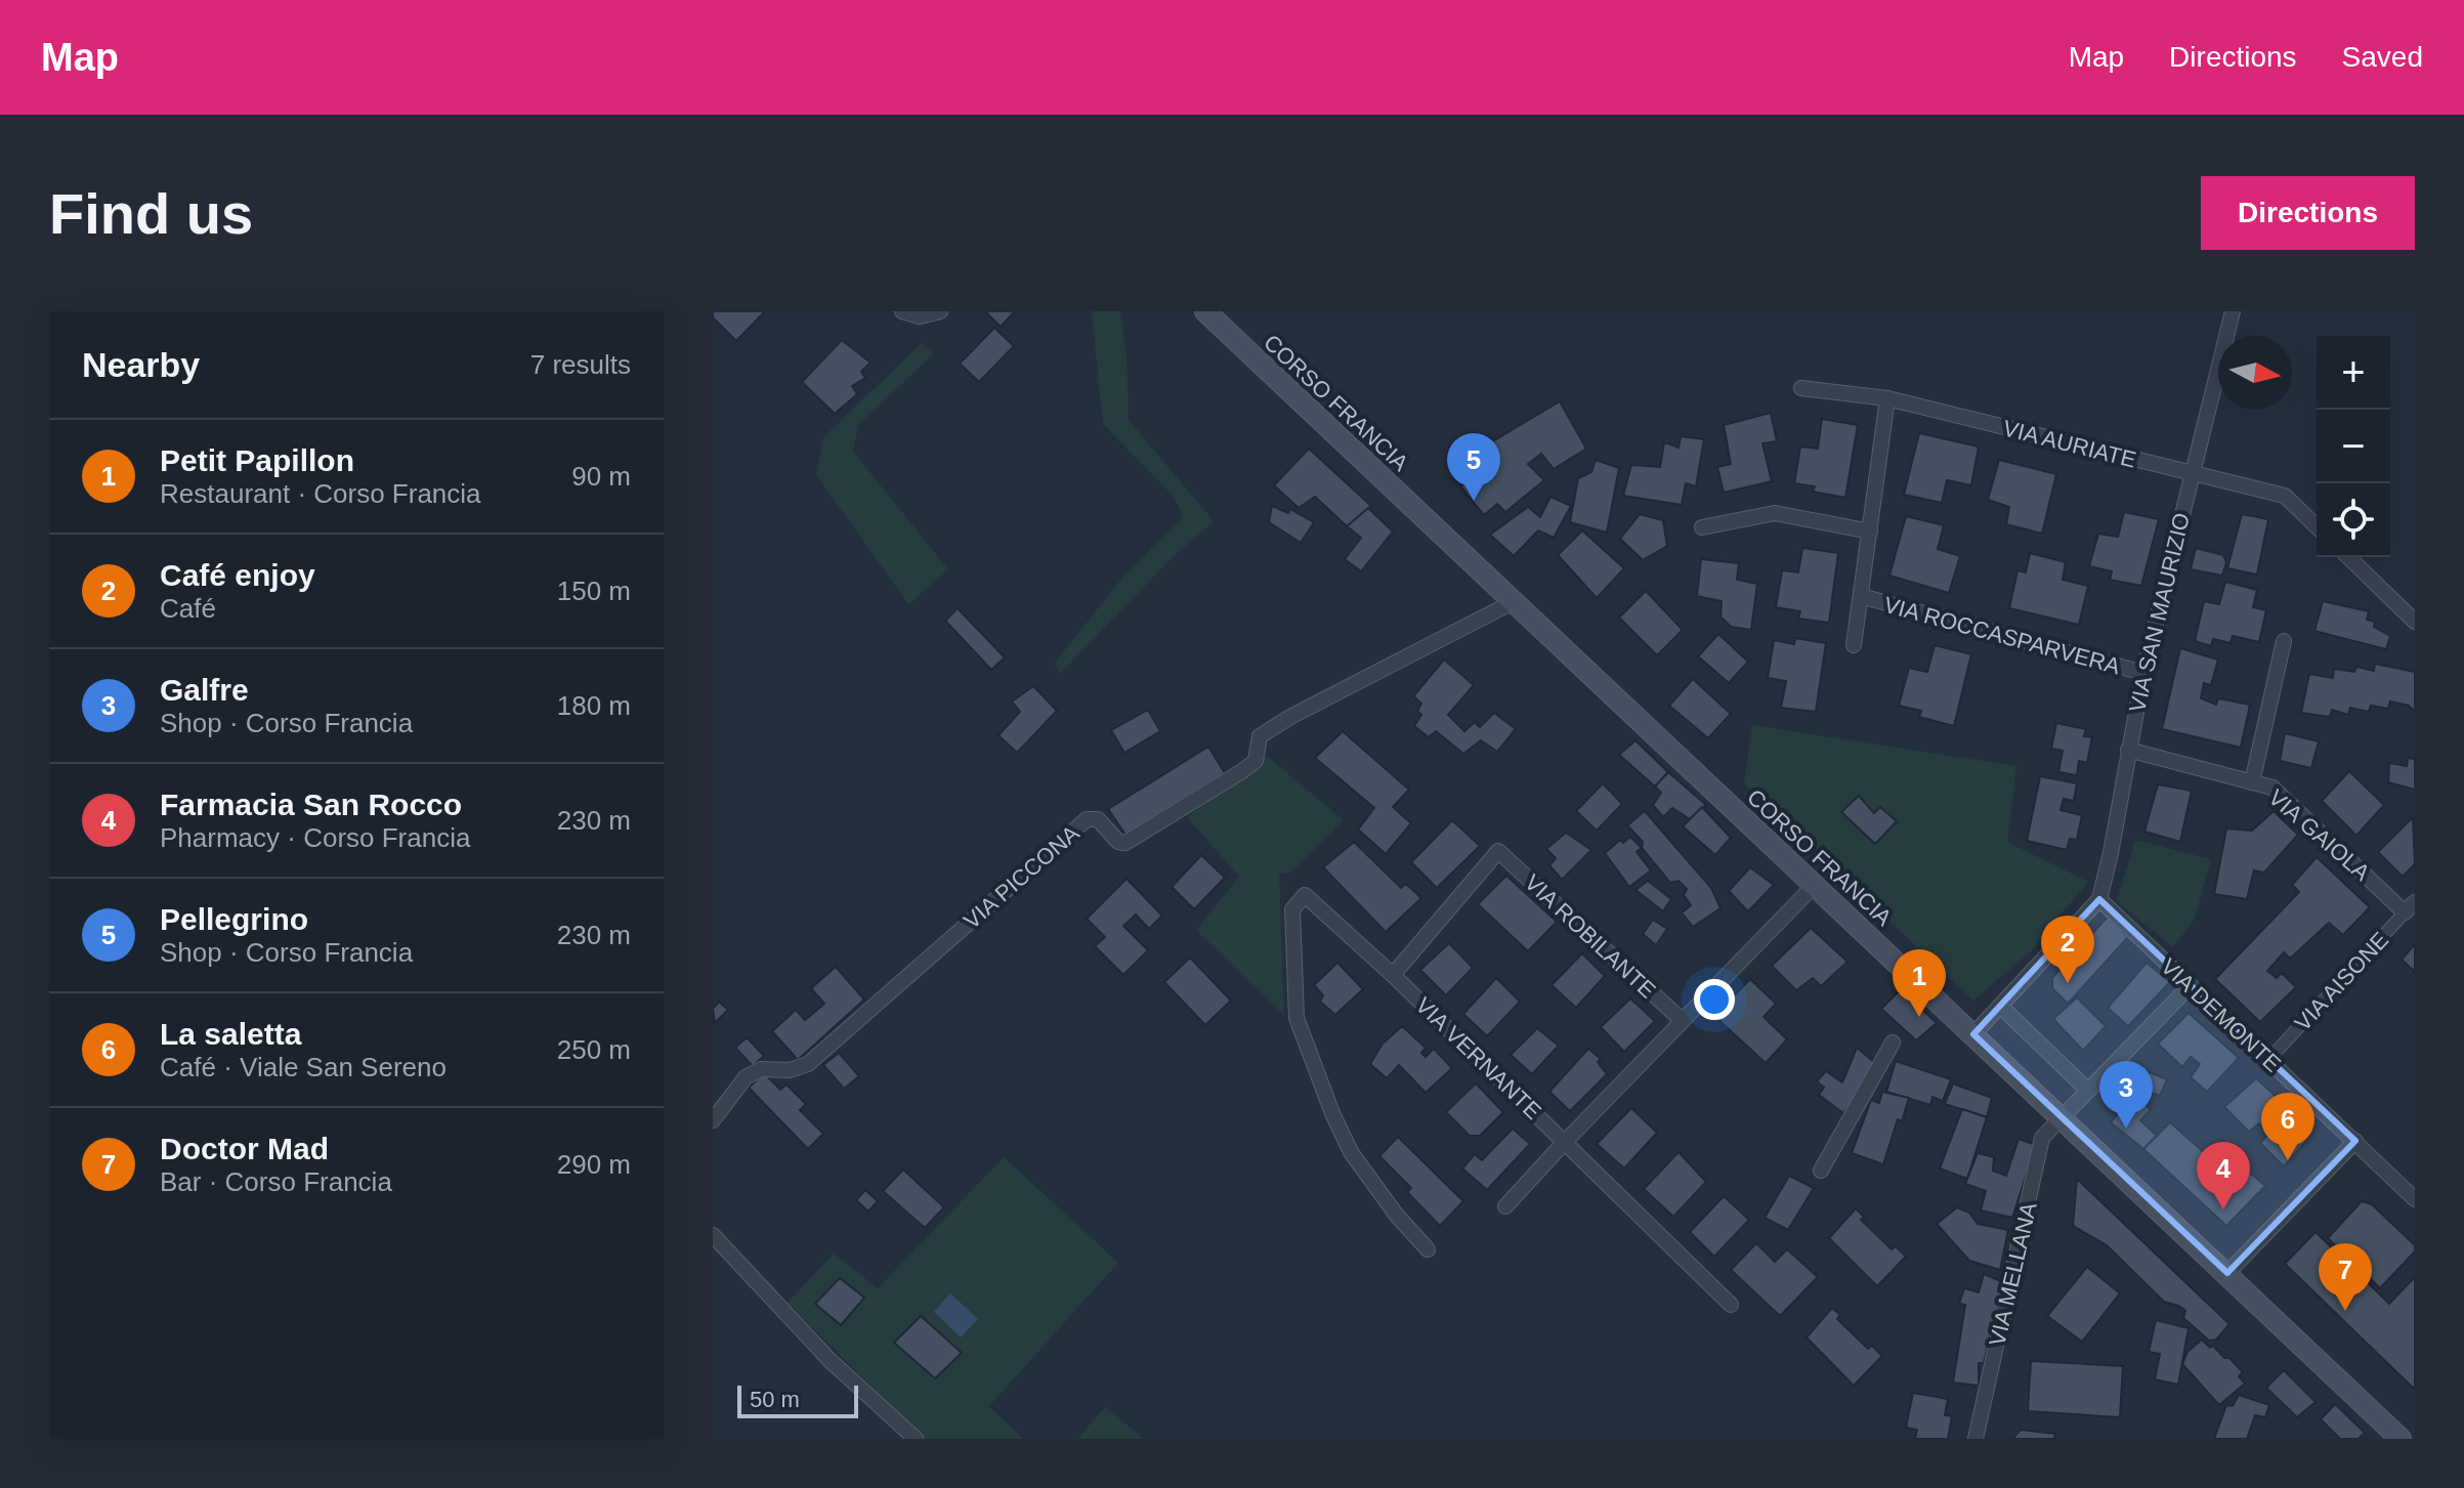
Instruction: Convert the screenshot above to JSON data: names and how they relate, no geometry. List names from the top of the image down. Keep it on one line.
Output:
{"streets":{"main road":["CORSO FRANCIA"],"street":["VIA AURIATE","VIA SAN MAURIZIO","VIA ROCCASPARVERA","VIA GAIOLA","VIA PICCONA","VIA ROBILANTE","VIA AISONE","VIA DEMONTE","VIA VERNANTE","VIA MELLANA"]},"crossings":[["CORSO FRANCIA","VIA PICCONA"],["CORSO FRANCIA","VIA MELLANA"],["VIA AURIATE","VIA SAN MAURIZIO"],["VIA SAN MAURIZIO","VIA ROCCASPARVERA"],["VIA SAN MAURIZIO","VIA GAIOLA"],["VIA SAN MAURIZIO","VIA DEMONTE"],["VIA GAIOLA","VIA AISONE"],["VIA ROBILANTE","VIA VERNANTE"],["VIA AISONE","VIA DEMONTE"],["VIA DEMONTE","VIA MELLANA"]],"scale_bar":"50 m","north":"right","page":{"header":"Map","nav":["Map","Directions","Saved"],"buttons":"Directions","title":"Find us","heading":["Nearby","7 results"],"map_buttons":["+","−"],"list":[{"mark":"1","name":"Petit Papillon","note":"Restaurant · Corso Francia","value":"90 m"},{"mark":"2","name":"Café enjoy","note":"Café","value":"150 m"},{"mark":"3","name":"Galfre","note":"Shop · Corso Francia","value":"180 m"},{"mark":"4","name":"Farmacia San Rocco","note":"Pharmacy · Corso Francia","value":"230 m"},{"mark":"5","name":"Pellegrino","note":"Shop · Corso Francia","value":"230 m"},{"mark":"6","name":"La saletta","note":"Café · Viale San Sereno","value":"250 m"},{"mark":"7","name":"Doctor Mad","note":"Bar · Corso Francia","value":"290 m"}],"pins":["5","2","1","3","6","4","7"],"scale":"50 m"}}
